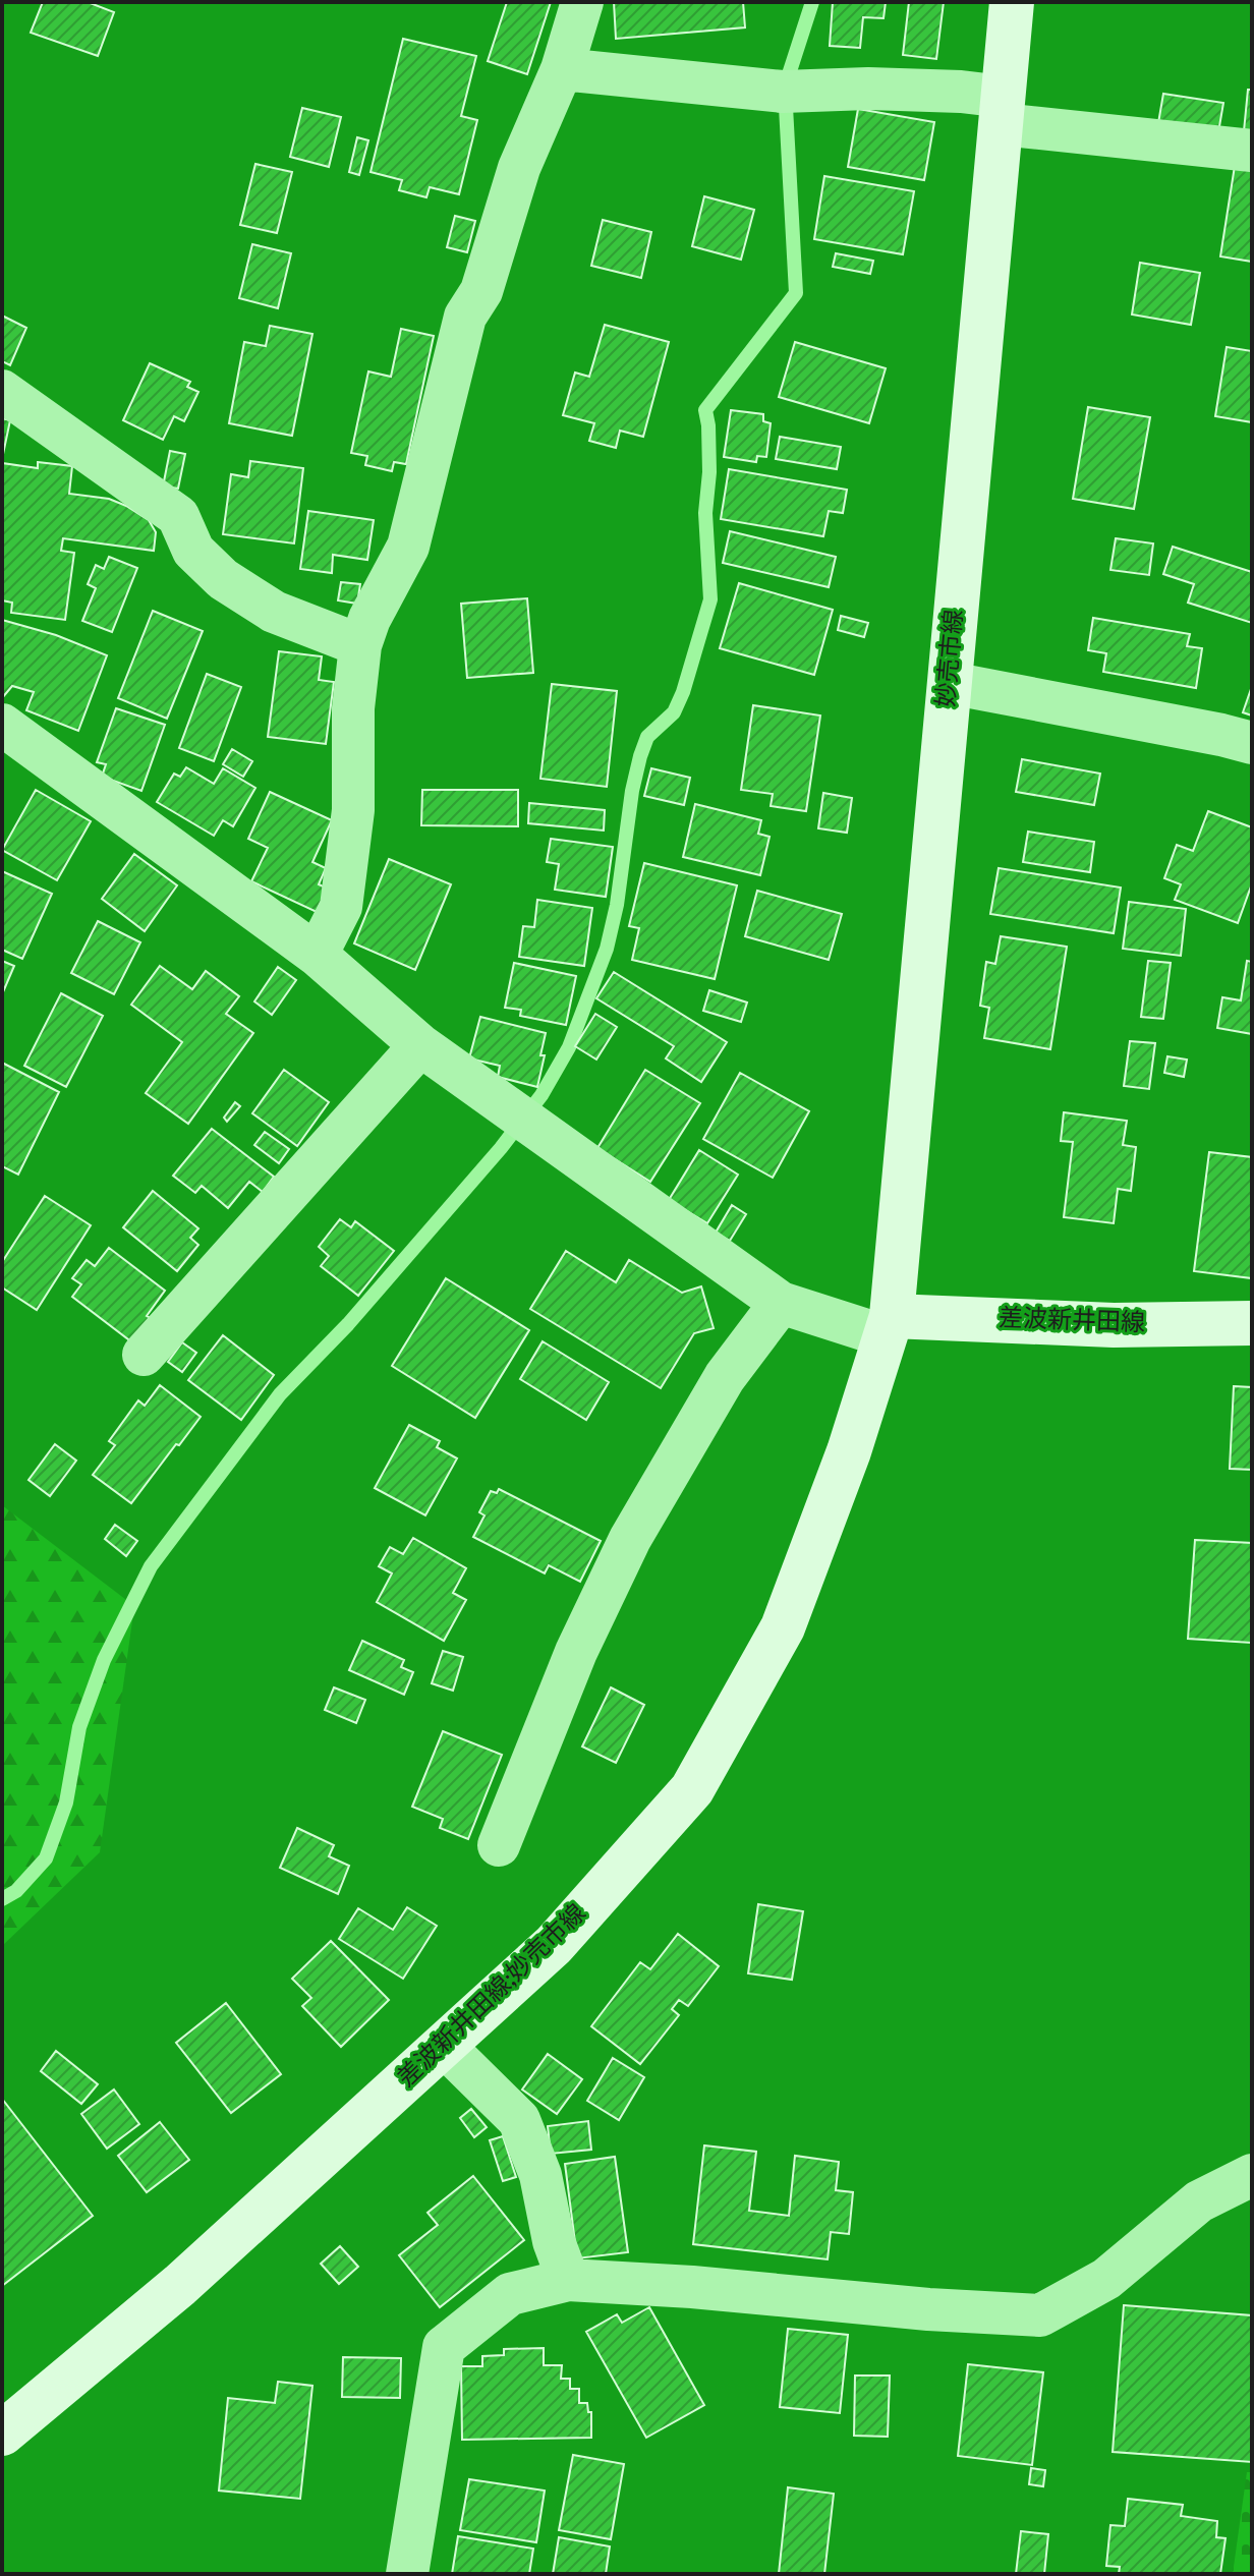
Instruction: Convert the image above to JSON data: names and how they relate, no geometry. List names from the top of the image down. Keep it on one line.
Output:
{"streets":{"main road":["妙売市線","差波新井田線","差波新井田線;妙売市線"]},"crossings":[["妙売市線","差波新井田線"],["妙売市線","差波新井田線;妙売市線"],["差波新井田線","差波新井田線;妙売市線"]]}
